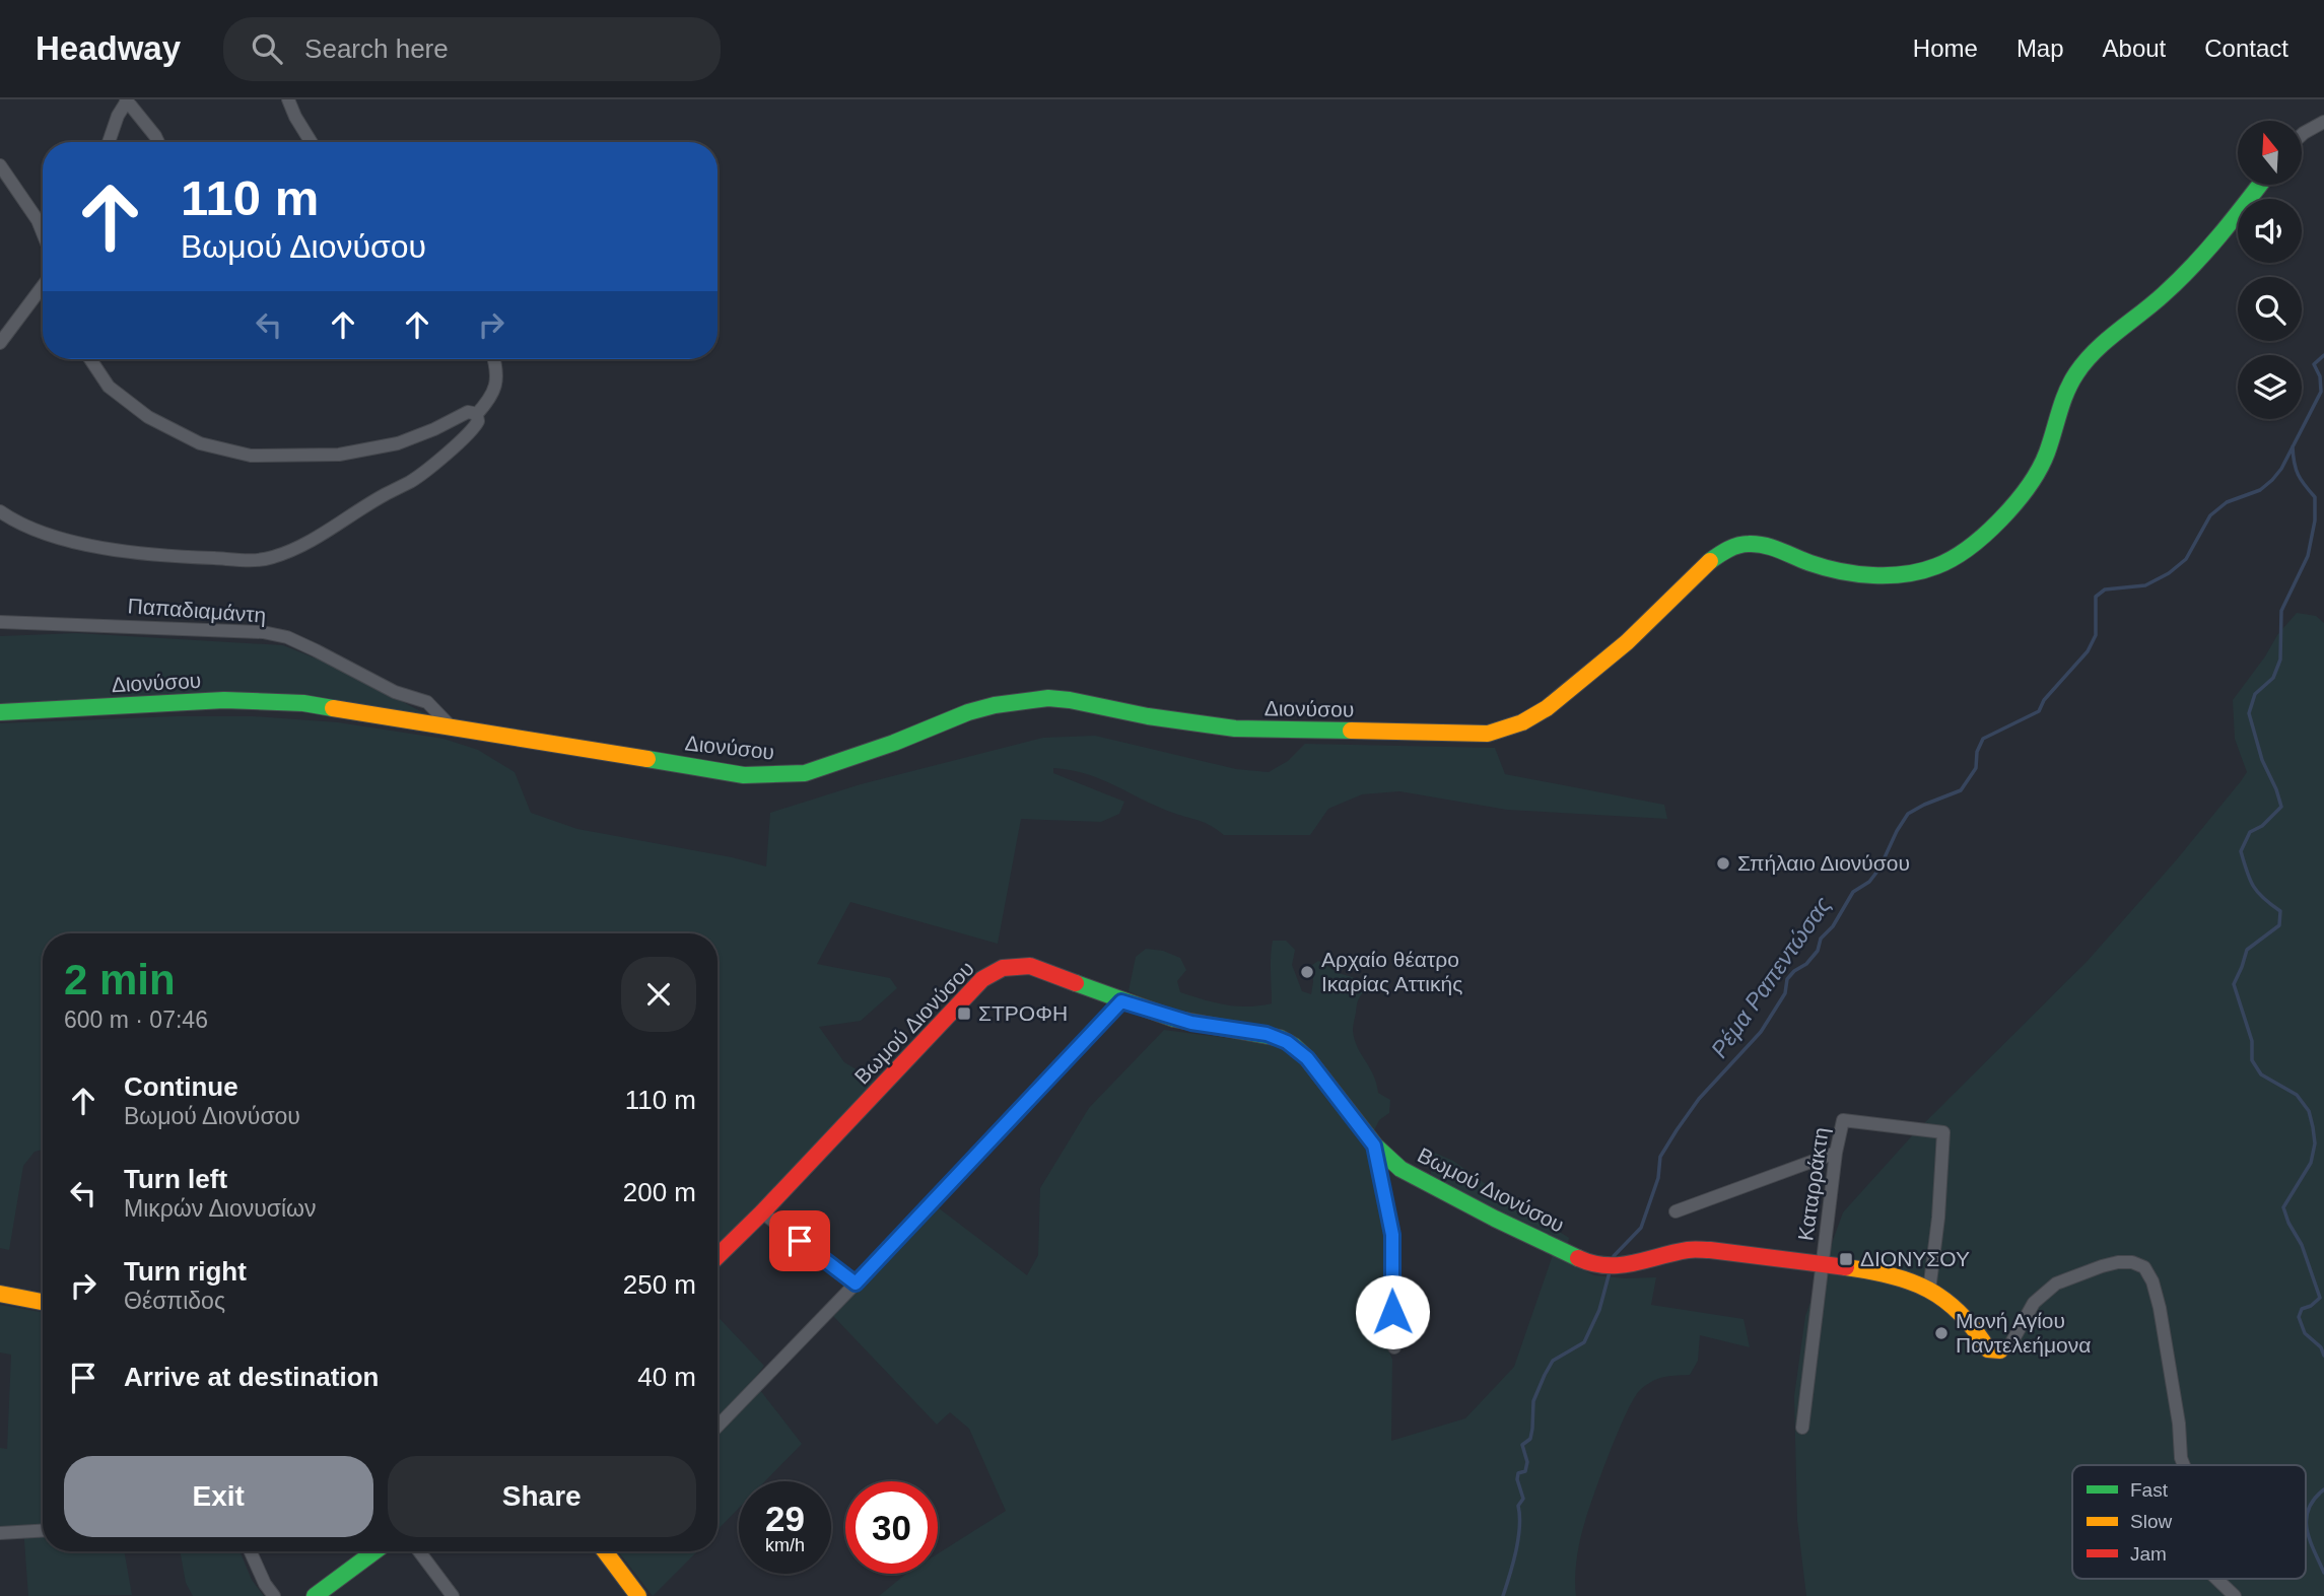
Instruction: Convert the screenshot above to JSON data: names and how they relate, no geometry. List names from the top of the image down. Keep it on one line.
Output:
{"streets":{"street":["Παπαδιαμάντη","Διονύσου","Βωμού Διονύσου","Καταρράκτη"]},"crossings":[["Παπαδιαμάντη","Διονύσου"],["Βωμού Διονύσου","Καταρράκτη"]],"water":["Ρέμα Ραπεντώσας"],"places":{"other":["Σπήλαιο Διονύσου","Αρχαίο θέατρο Ικαρίας Αττικής","Μονή Αγίου Παντελεήμονα"],"transit":["ΣΤΡΟΦΗ","ΔΙΟΝΥΣΟΥ"]},"legend":["Fast","Slow","Jam"],"north":"top","page":{"header":"Headway","search":"Search here","nav":["Home","Map","About","Contact"],"turn":["110 m","Βωμού Διονύσου"],"heading":["2 min","600 m · 07:46"],"list":[{"name":"Continue","note":"Βωμού Διονύσου","value":"110 m"},{"name":"Turn left","note":"Μικρών Διονυσίων","value":"200 m"},{"name":"Turn right","note":"Θέσπιδος","value":"250 m"},{"name":"Arrive at destination","value":"40 m"}],"buttons":["Exit","Share"],"speed":"29 km/h","limit":"30"}}
